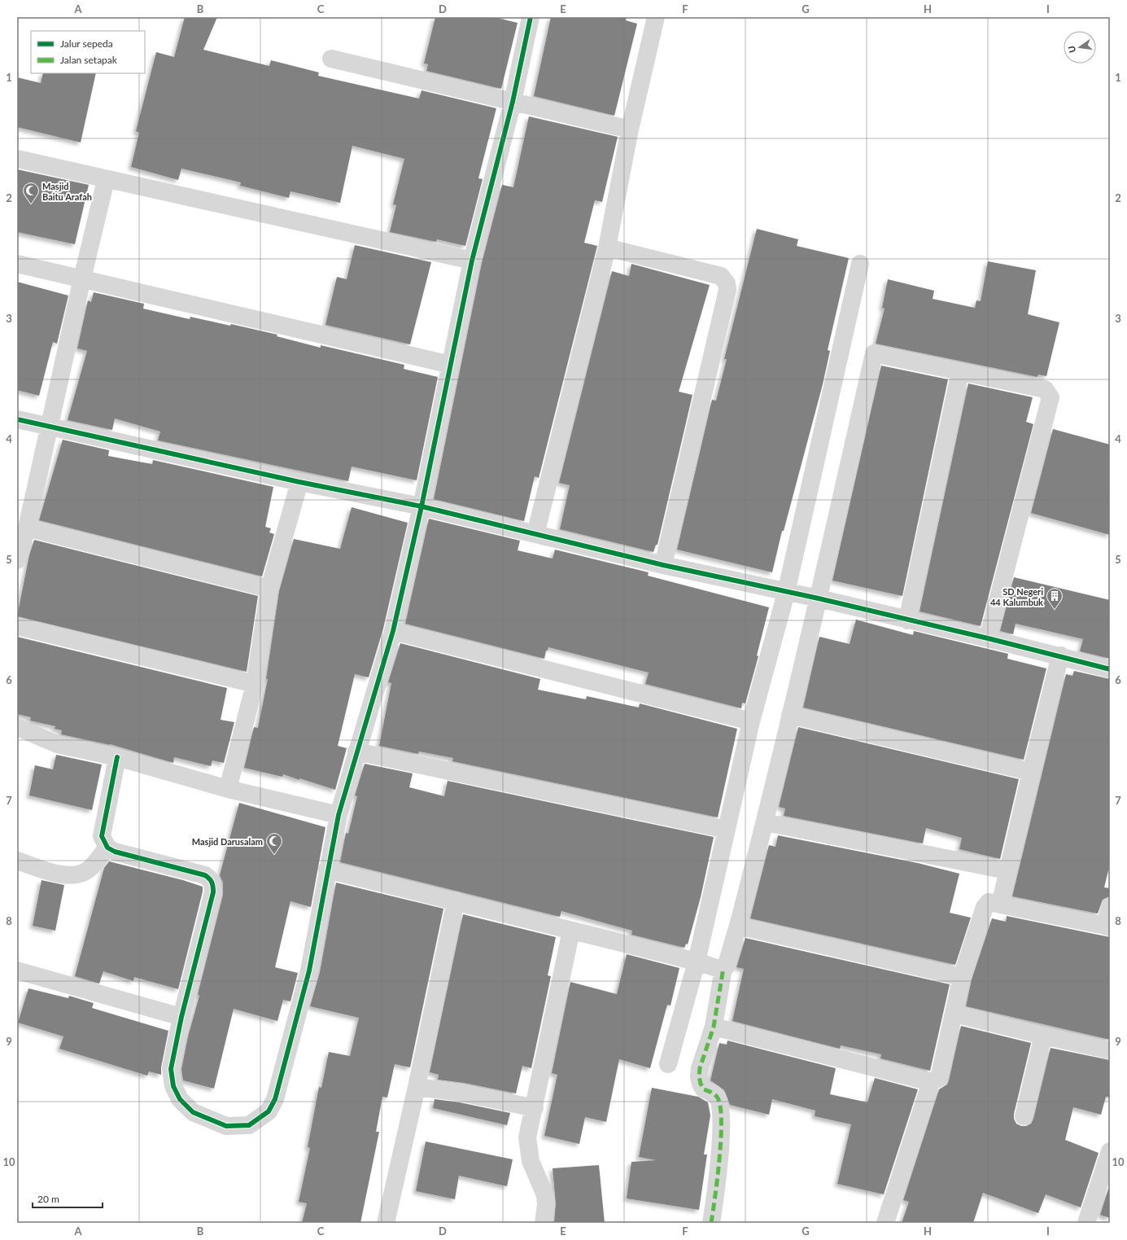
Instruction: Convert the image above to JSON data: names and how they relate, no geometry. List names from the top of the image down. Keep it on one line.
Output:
{"places":{"mosque":["Masjid Baitu Arafah","Masjid Darusalam"],"building":["SD Negeri 44 Kalumbuk"]},"legend":["Jalur sepeda","Jalan setapak"],"scale_bar":"20 m","north":"left","grid":{"columns":["A","B","C","D","E","F","G","H","I"],"rows":["1","2","3","4","5","6","7","8","9","10"]}}
